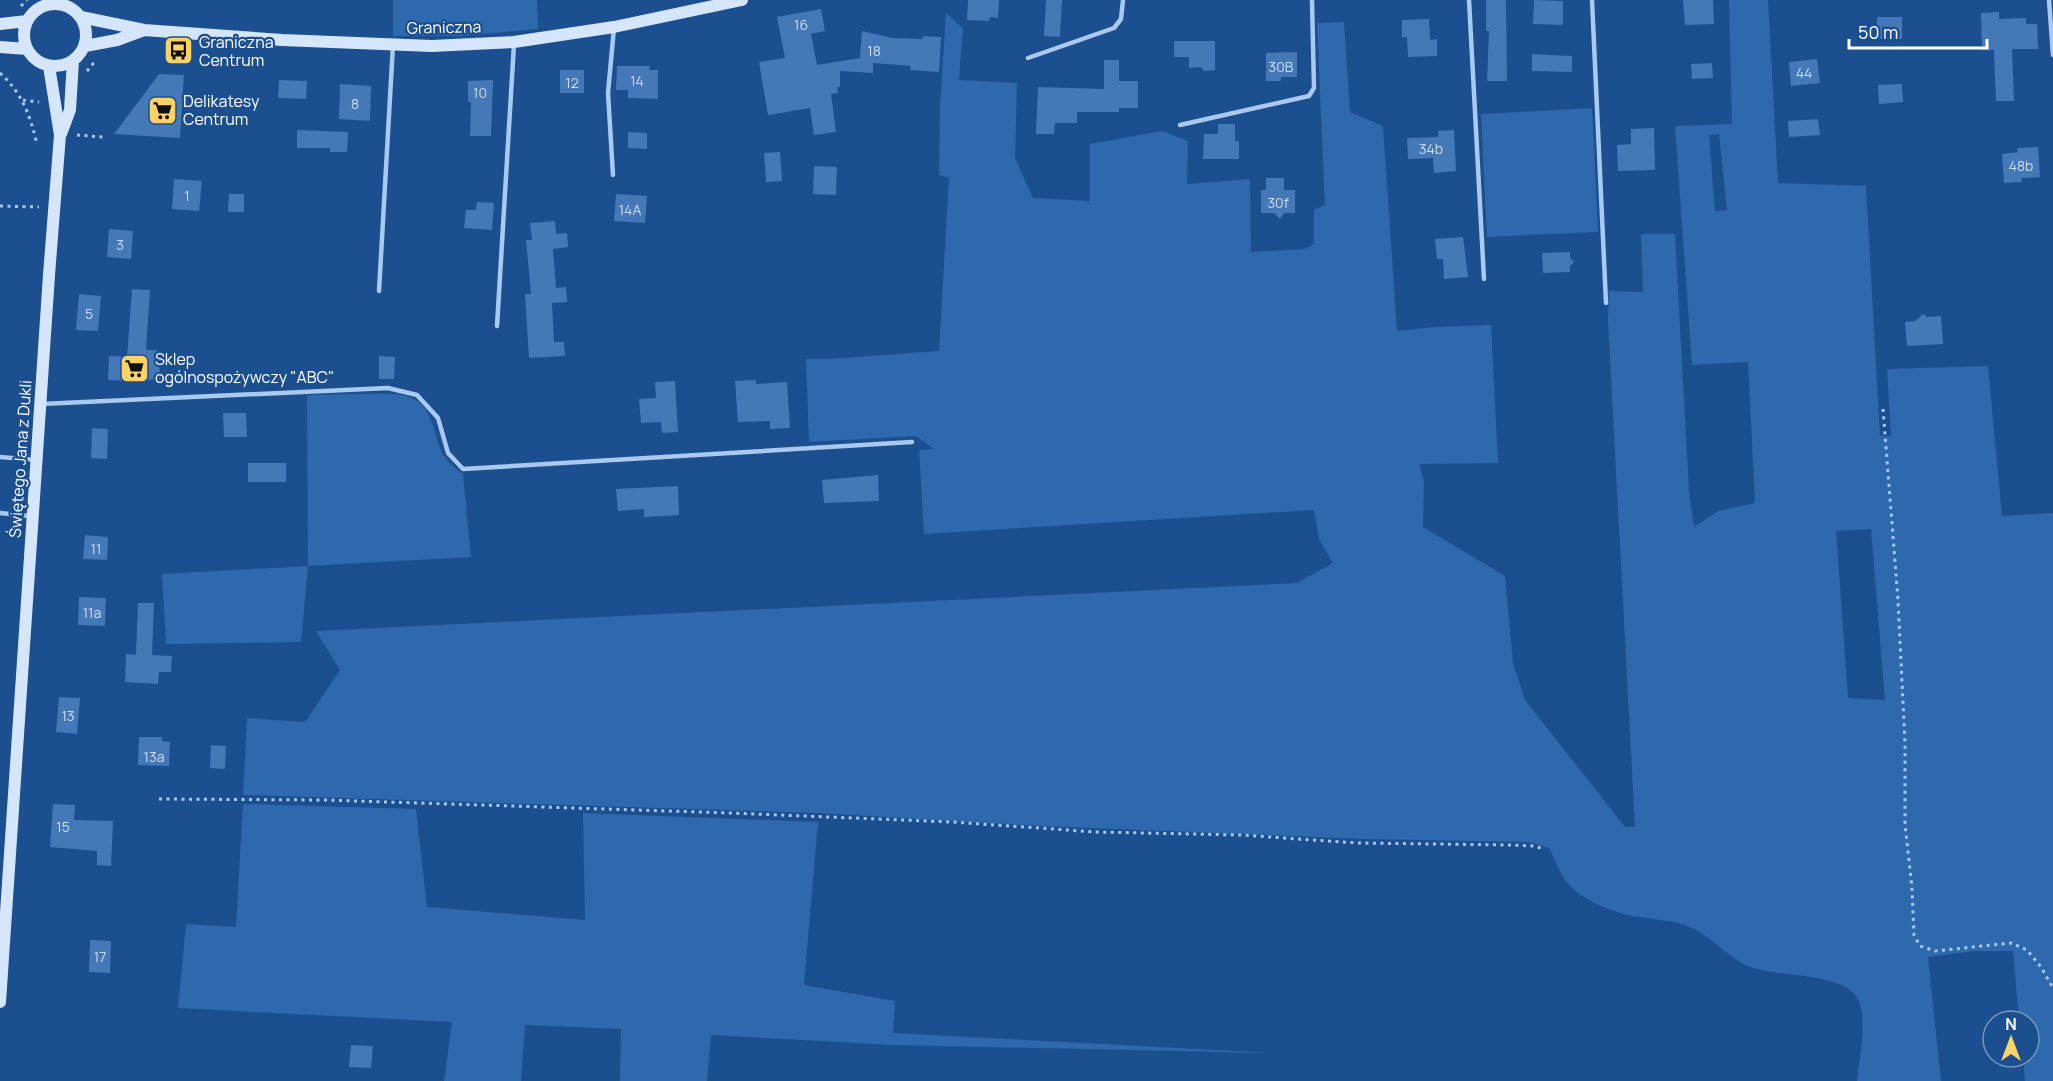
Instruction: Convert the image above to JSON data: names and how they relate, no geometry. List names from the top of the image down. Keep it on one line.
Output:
{"streets":{"main road":["Graniczna","Świętego Jana z Dukli"]},"crossings":[["Graniczna","Świętego Jana z Dukli"]],"places":{"bus stop":["Graniczna Centrum"],"supermarket":["Delikatesy Centrum","Sklep ogólnospożywczy \"ABC\""]},"house_numbers":["16","18","30B","44","14","12","10","8","34b","48b","1","30f","14A","3","5","11","11a","13","13a","15","17"],"scale_bar":"50 m","north":"top"}
